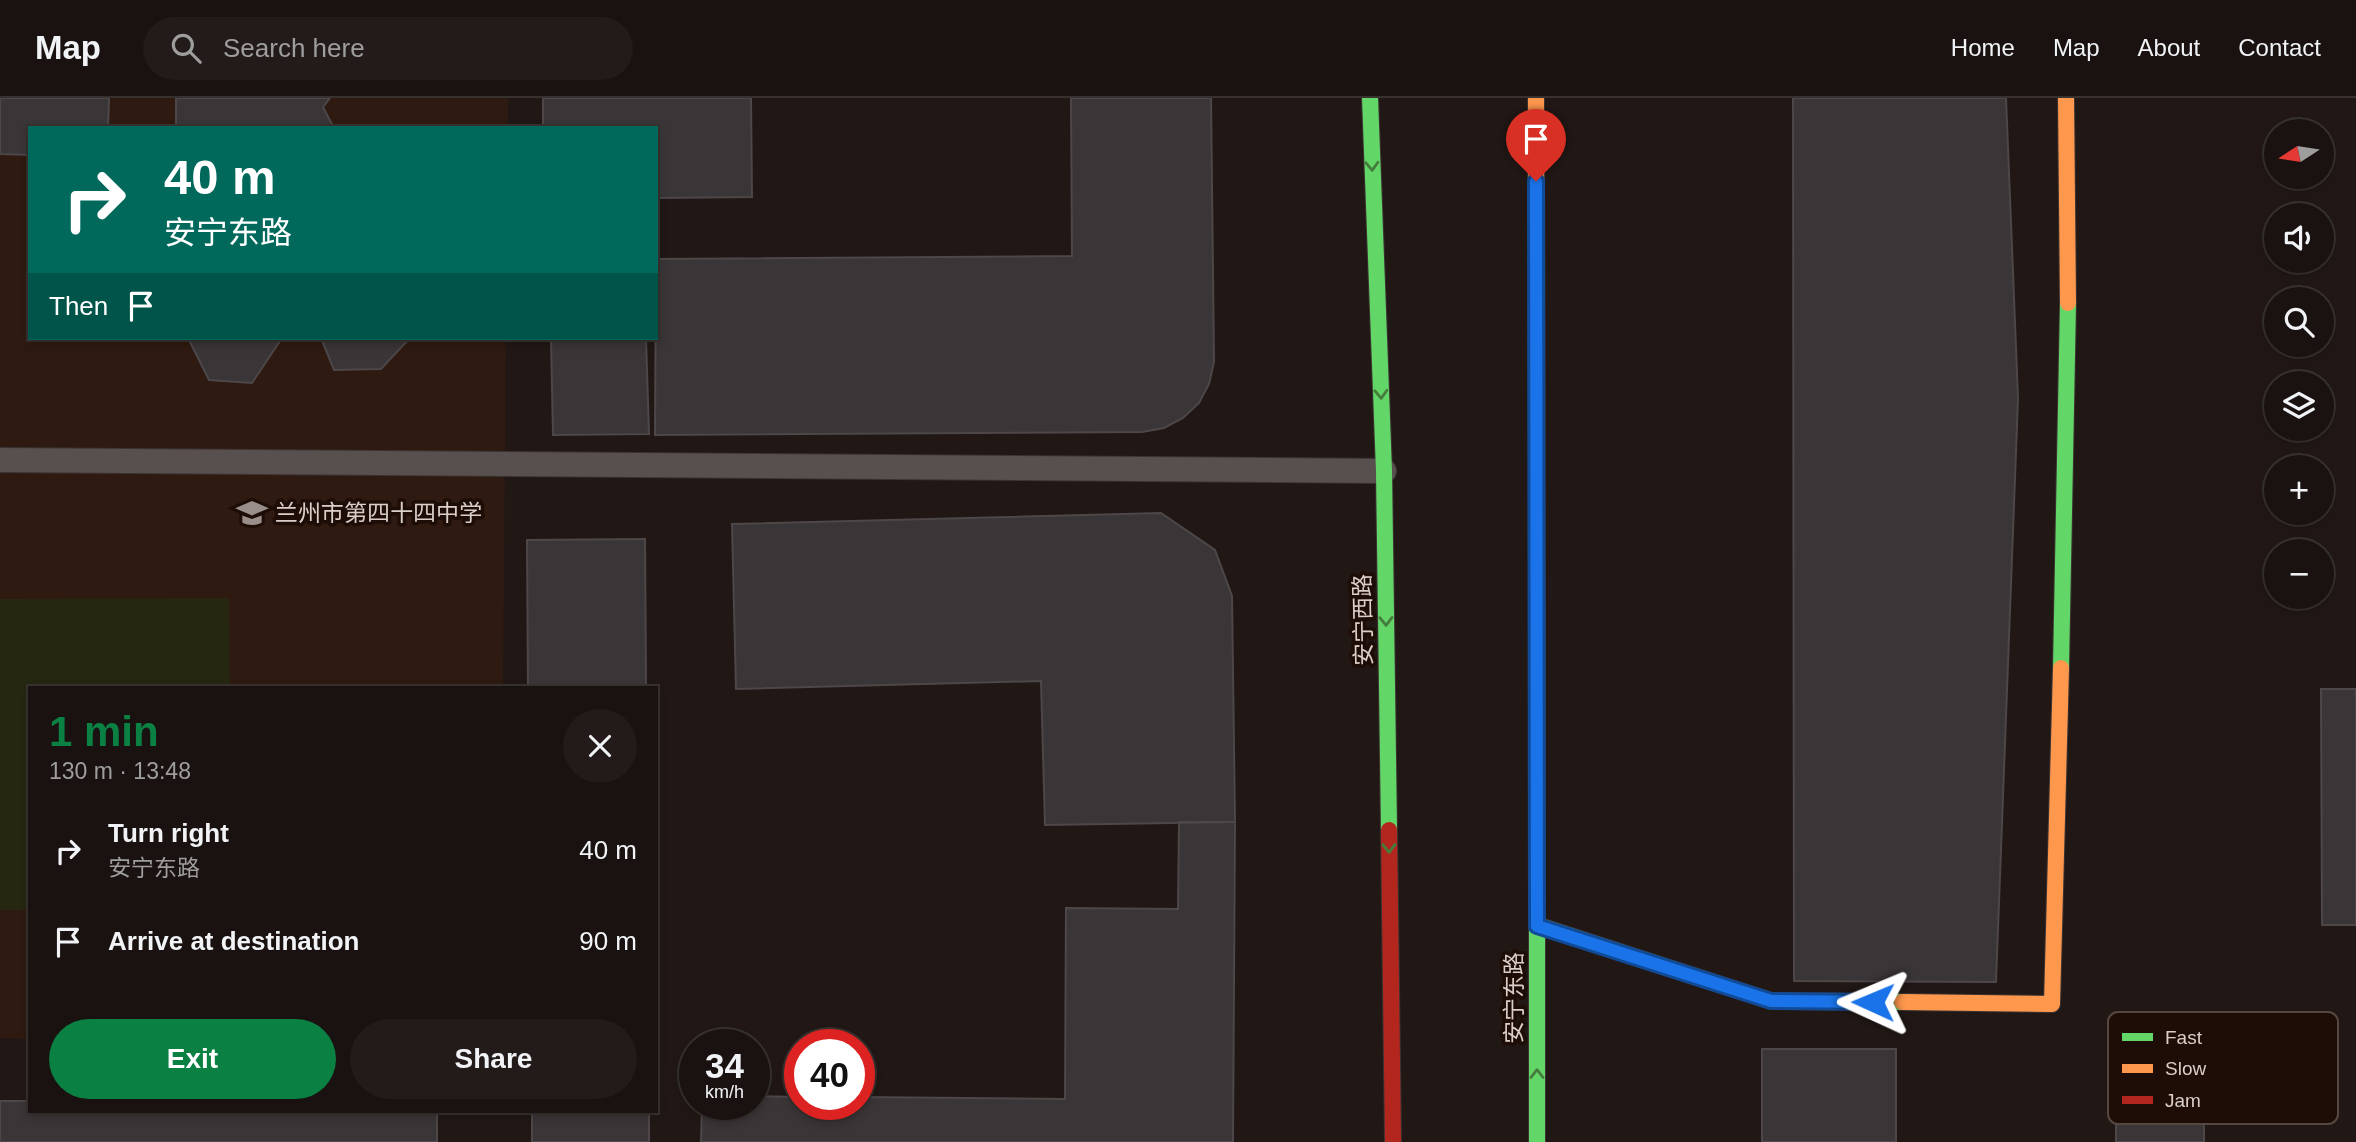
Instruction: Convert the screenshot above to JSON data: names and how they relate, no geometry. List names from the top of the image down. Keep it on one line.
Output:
{"streets":{"main road":["安宁西路","安宁东路"]},"one_way":["安宁西路"],"places":{"school or university":["兰州市第四十四中学"]},"legend":["Fast","Slow","Jam"],"north":"left","page":{"header":"Map","search":"Search here","nav":["Home","Map","About","Contact"],"map_buttons":["+","−"],"turn":["40 m","安宁东路"],"then":"Then","heading":["1 min","130 m · 13:48"],"list":[{"name":"Turn right","note":"安宁东路","value":"40 m"},{"name":"Arrive at destination","value":"90 m"}],"buttons":["Exit","Share"],"speed":"34 km/h","limit":"40"}}
